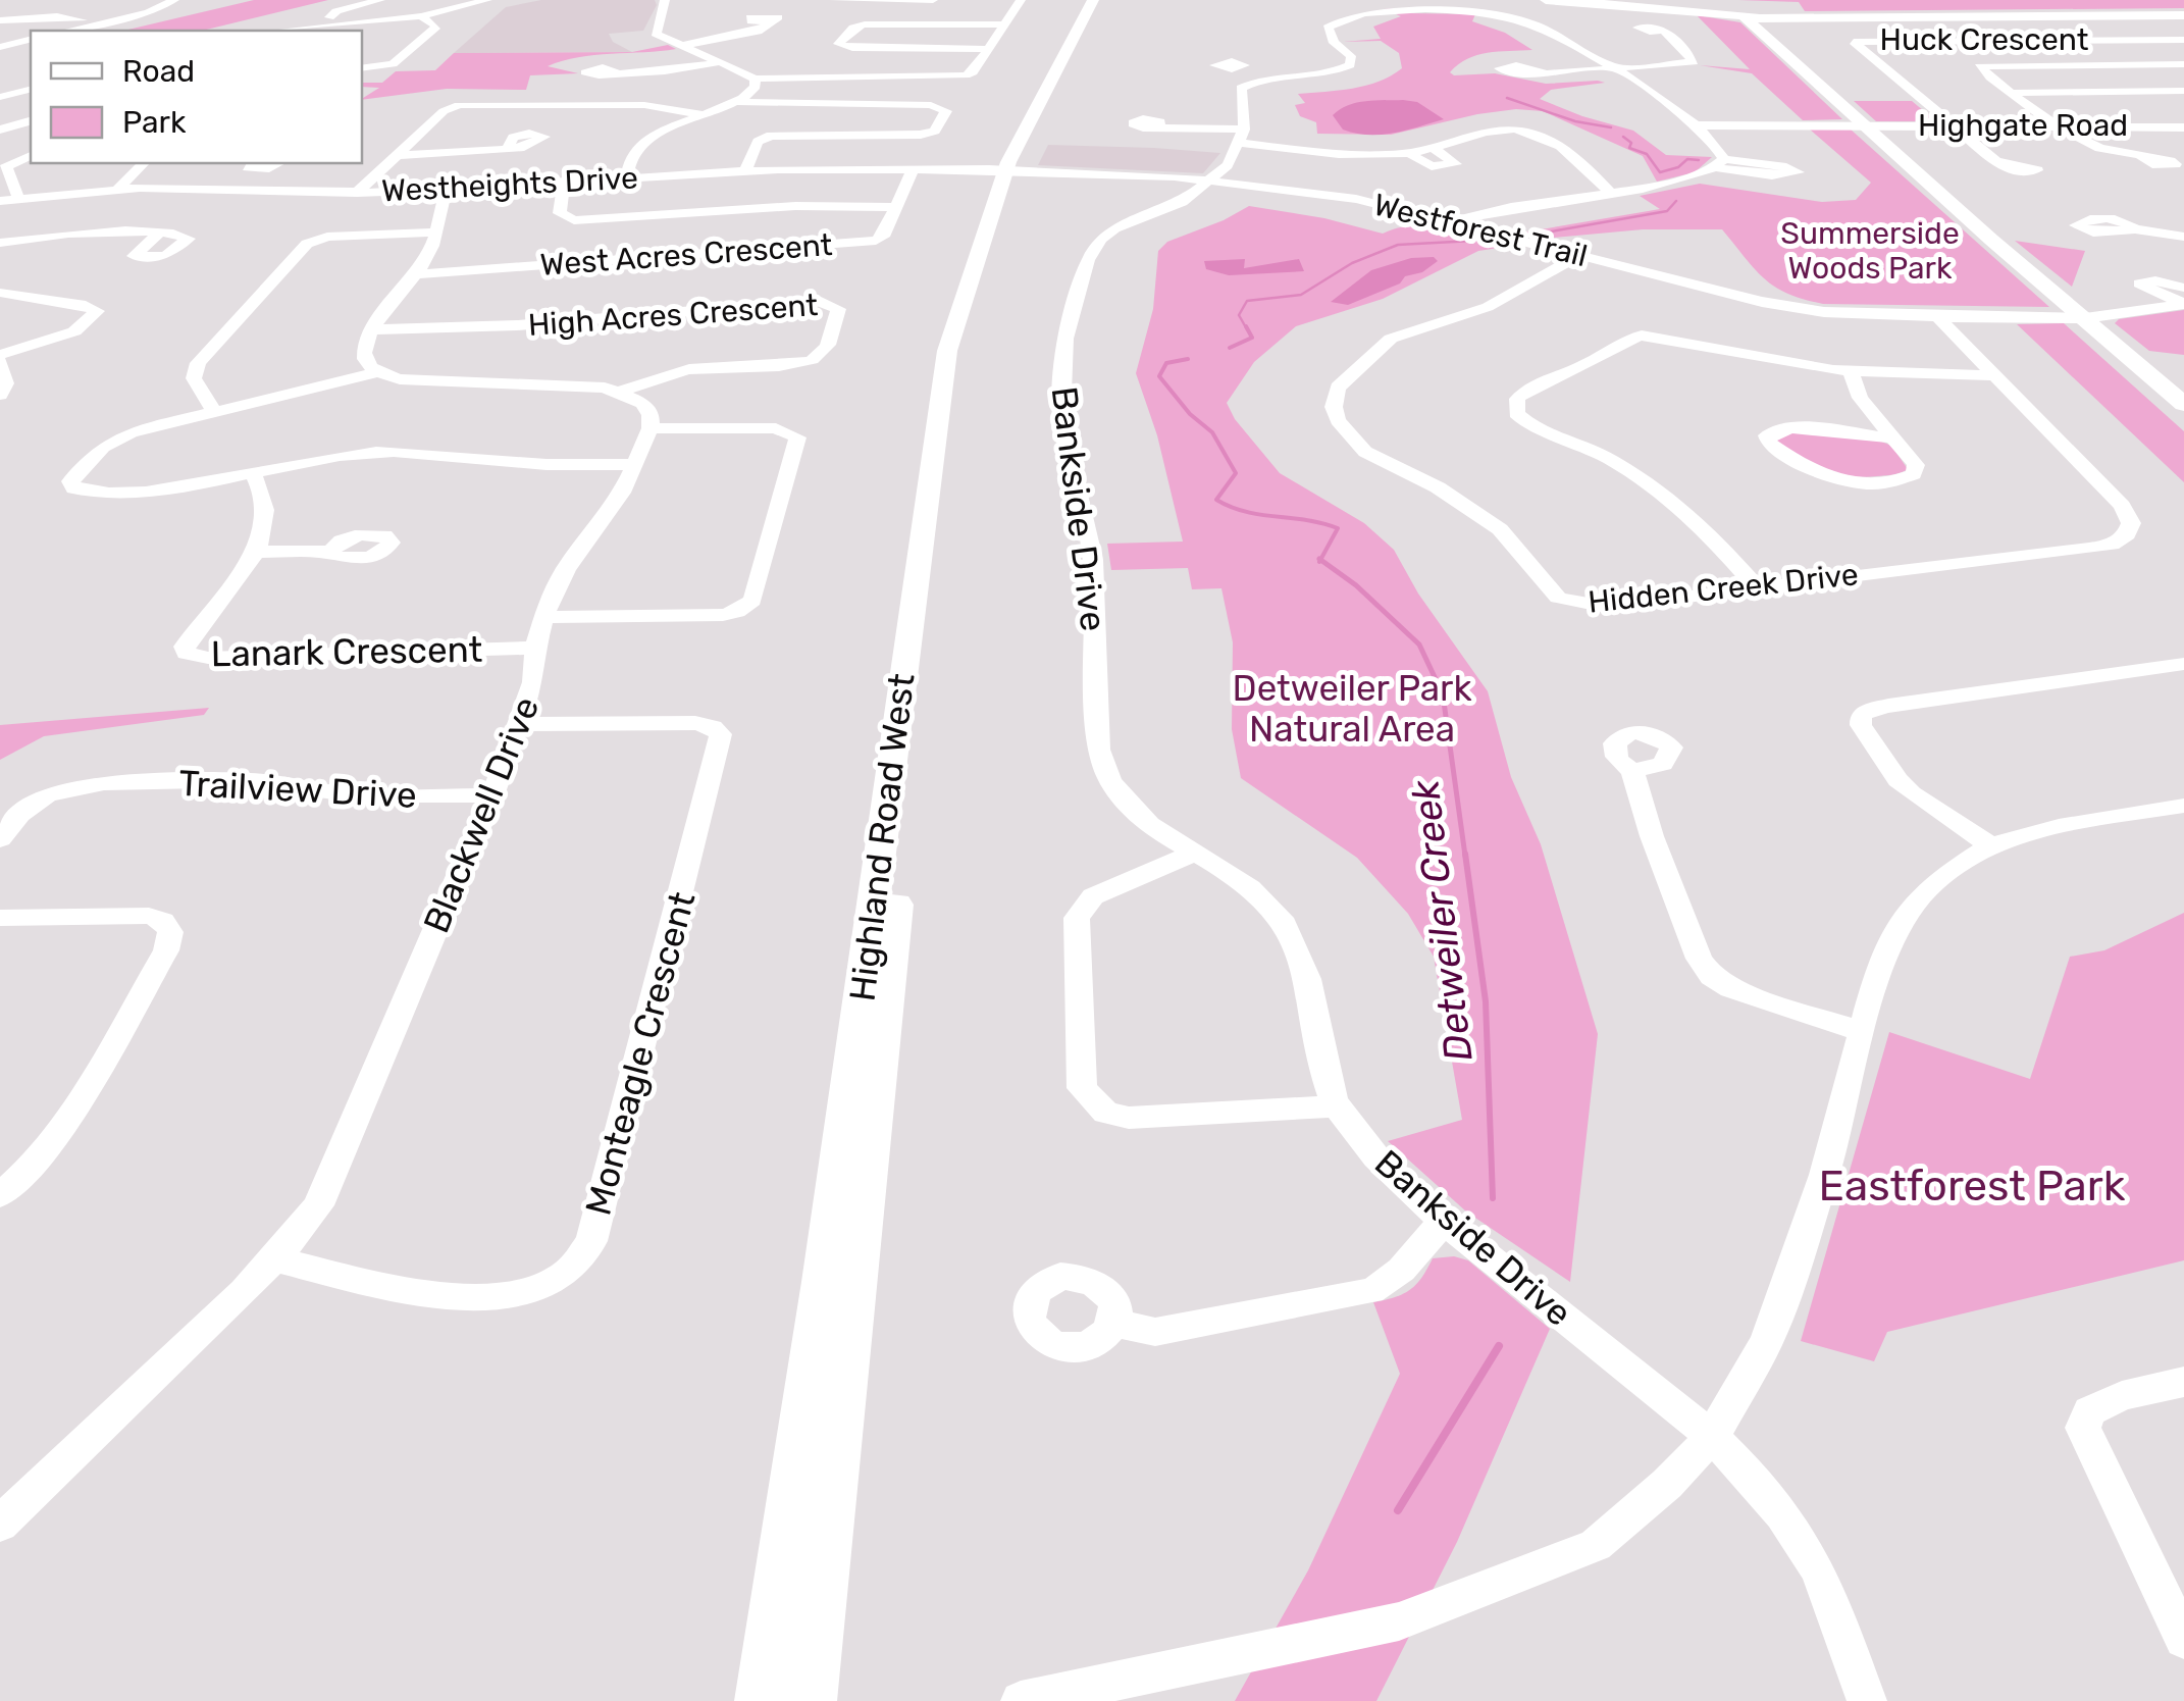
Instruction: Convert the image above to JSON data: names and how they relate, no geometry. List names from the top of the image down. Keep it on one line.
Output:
{"streets":{"main road":["Highland Road West"],"street":["Huck Crescent","Highgate Road","Westheights Drive","Westforest Trail","West Acres Crescent","High Acres Crescent","Bankside Drive","Hidden Creek Drive","Lanark Crescent","Trailview Drive","Blackwell Drive","Monteagle Crescent"]},"crossings":[["Huck Crescent","Highgate Road"],["Westheights Drive","Westforest Trail"],["Westheights Drive","West Acres Crescent"],["Westheights Drive","Highland Road West"],["Westforest Trail","Bankside Drive"],["Westforest Trail","Hidden Creek Drive"],["Westforest Trail","Highland Road West"],["Lanark Crescent","Blackwell Drive"],["Trailview Drive","Blackwell Drive"],["Blackwell Drive","Monteagle Crescent"]],"water":["Detweiler Creek"],"parks":["Summerside Woods Park","Detweiler Park Natural Area","Eastforest Park"],"legend":["Road","Park"]}
